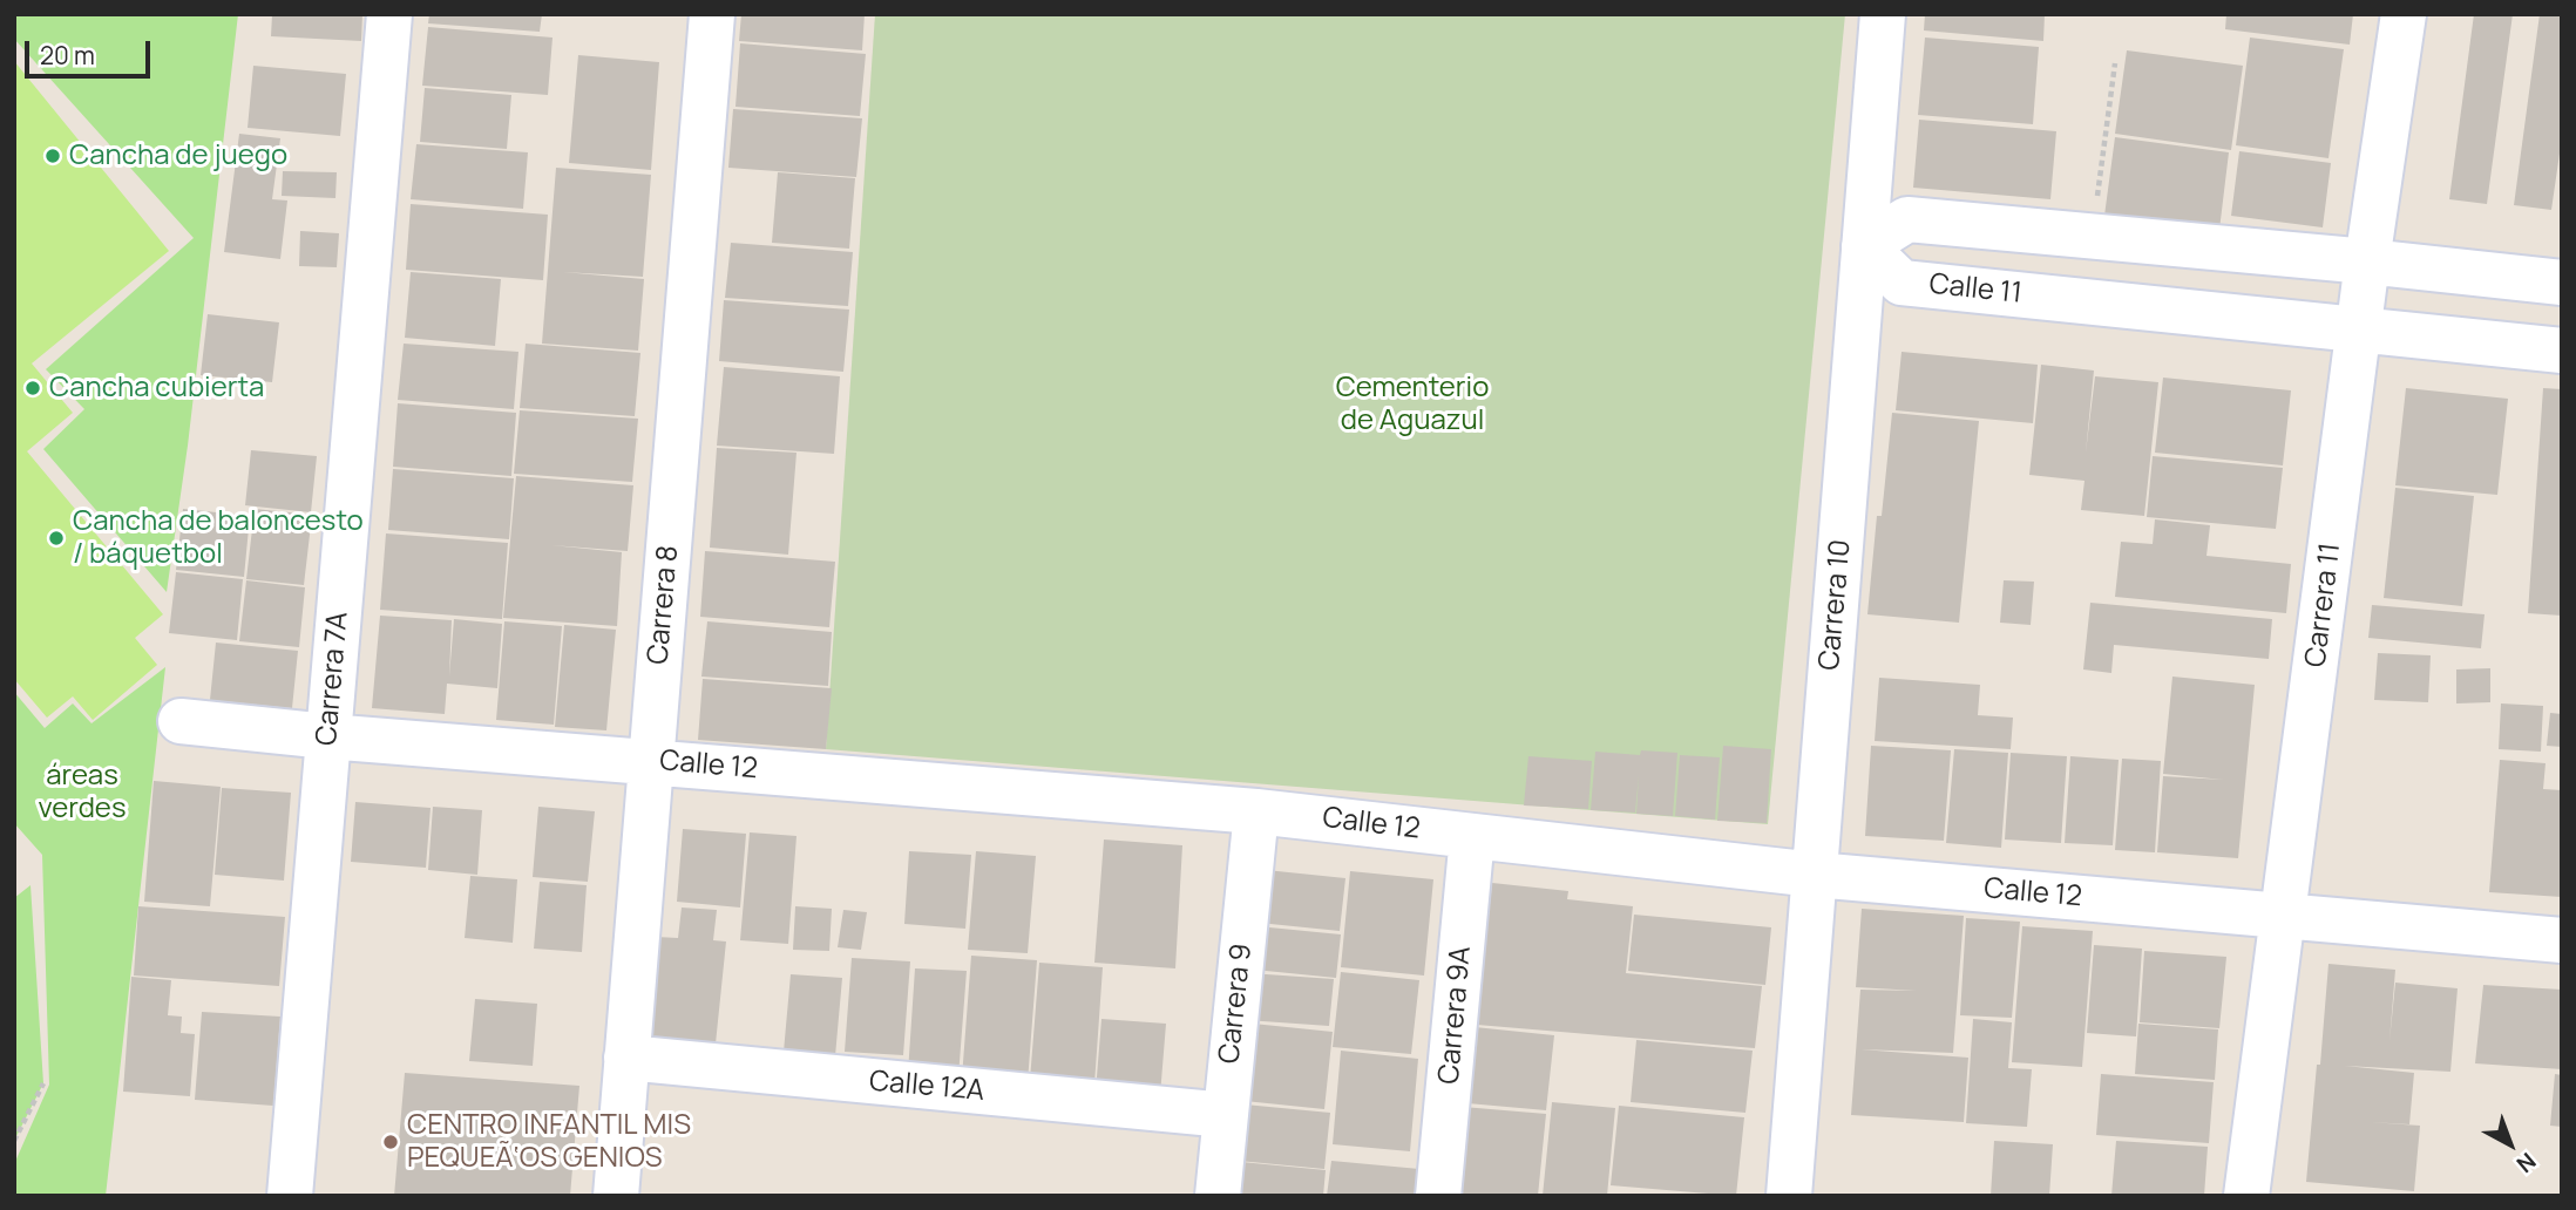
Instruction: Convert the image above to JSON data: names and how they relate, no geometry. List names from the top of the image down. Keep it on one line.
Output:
{"streets":{"street":["Calle 11","Carrera 8","Carrera 10","Carrera 11","Carrera 7A","Calle 12","Carrera 9","Carrera 9A","Calle 12A"]},"crossings":[["Calle 11","Carrera 10"],["Calle 11","Carrera 11"],["Carrera 8","Calle 12"],["Carrera 8","Calle 12A"],["Carrera 10","Calle 12"],["Carrera 11","Calle 12"],["Carrera 7A","Calle 12"],["Calle 12","Carrera 9"],["Calle 12","Carrera 9A"],["Carrera 9","Calle 12A"]],"parks":["Cementerio de Aguazul","áreas verdes"],"places":["Cancha de juego","Cancha cubierta","Cancha de baloncesto / báquetbol","CENTRO INFANTIL MIS PEQUEÃ‘OS GENIOS"],"scale_bar":"20 m","north":"bottom right"}
